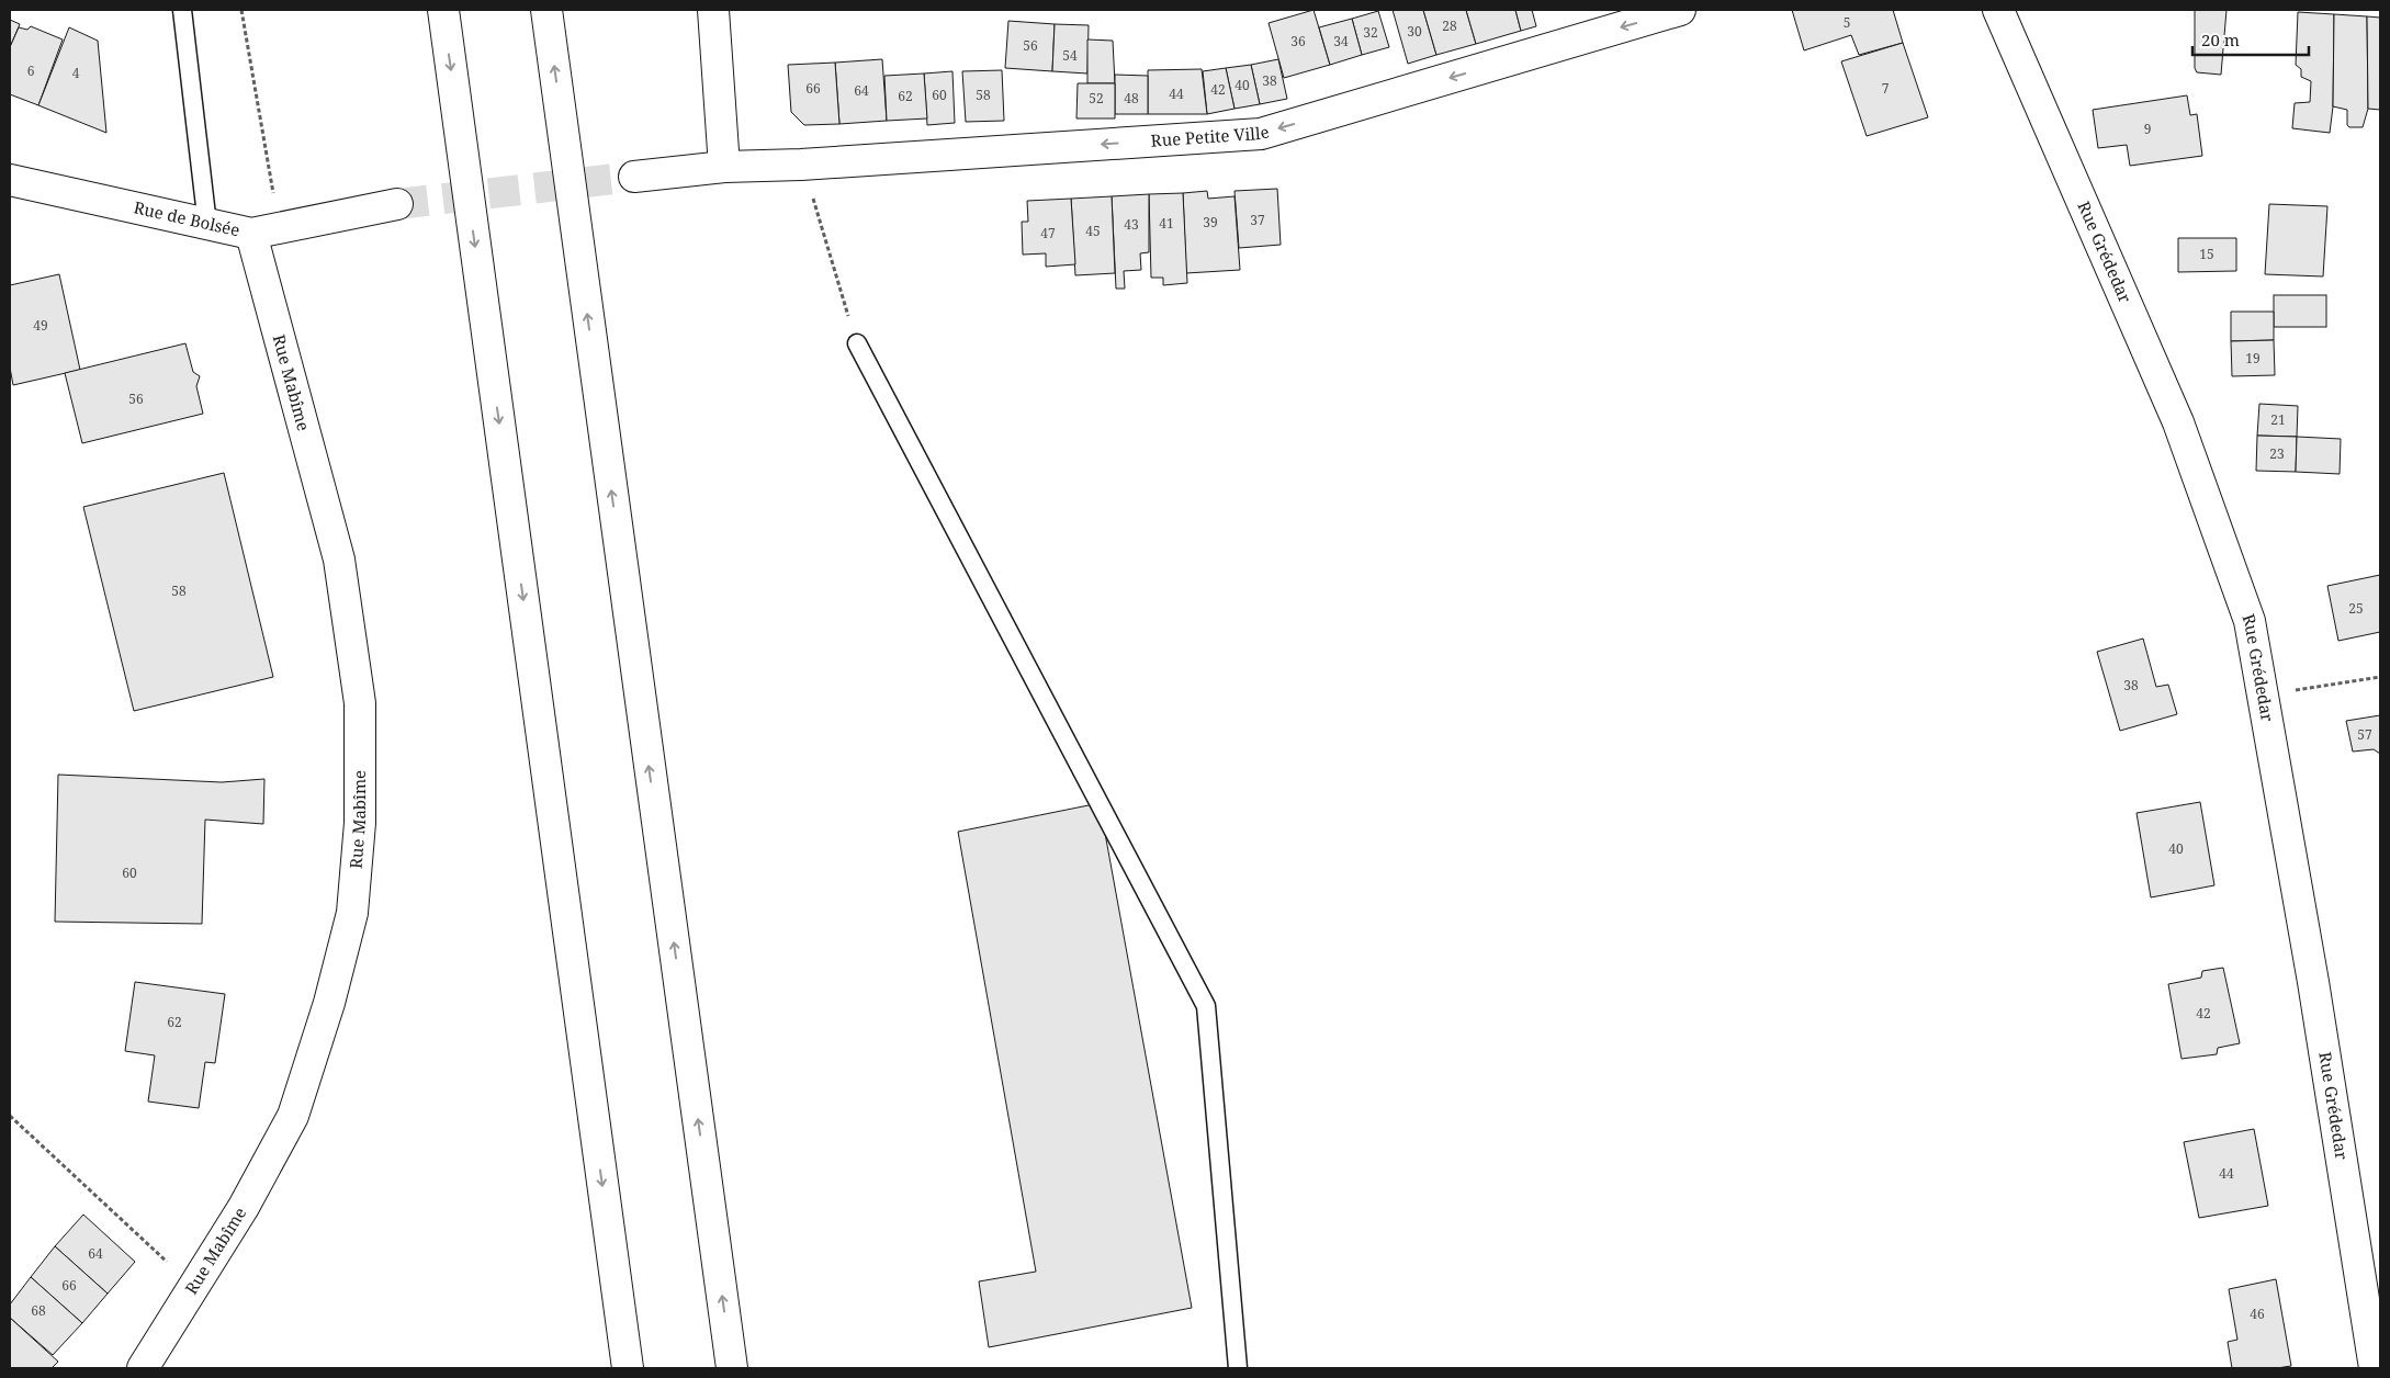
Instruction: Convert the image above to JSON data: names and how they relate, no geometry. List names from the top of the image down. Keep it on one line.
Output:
{"streets":{"main road":["Rue Petite Ville","Rue de Bolsée","Rue Grédedar","Rue Mabîme"]},"crossings":[["Rue de Bolsée","Rue Mabîme"]],"one_way":["Rue Petite Ville"],"house_numbers":["5","28","30","32","36","34","56","54","6","4","38","40","66","7","42","64","44","60","58","62","52","48","9","37","39","41","43","45","47","15","49","19","56","21","23","58","25","38","57","40","60","42","62","44","64","66","68","46"],"scale_bar":"20 m"}
